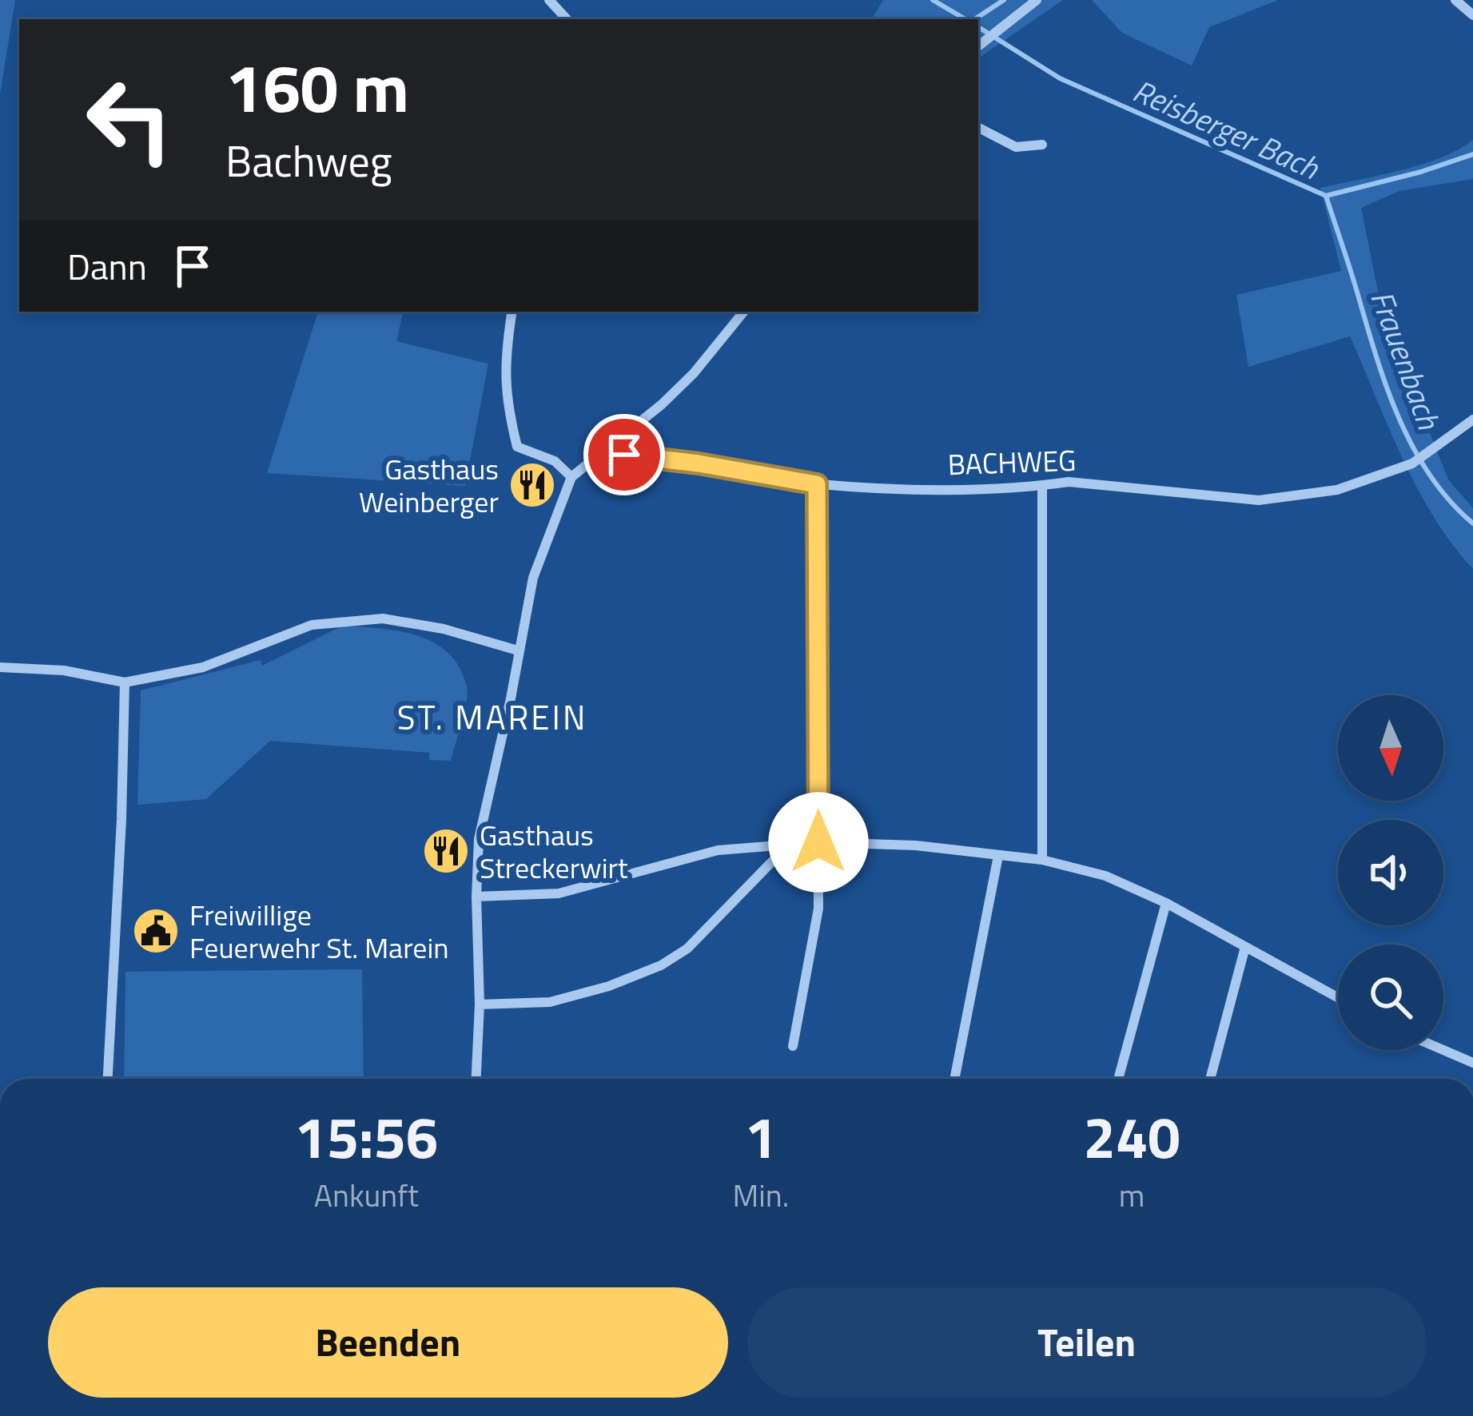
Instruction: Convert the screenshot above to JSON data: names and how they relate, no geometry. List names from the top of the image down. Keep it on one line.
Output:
{"streets":{"street":["BACHWEG"]},"districts":["ST. MAREIN"],"water":["Reisberger Bach","Frauenbach"],"places":{"restaurant":["Gasthaus Weinberger","Gasthaus Streckerwirt"],"public building":["Freiwillige Feuerwehr St. Marein"]},"north":"bottom","page":{"turn":["160 m","Bachweg"],"then":"Dann","eta":["15:56","Ankunft","1","Min.","240","m"],"buttons":["Beenden","Teilen"]}}
